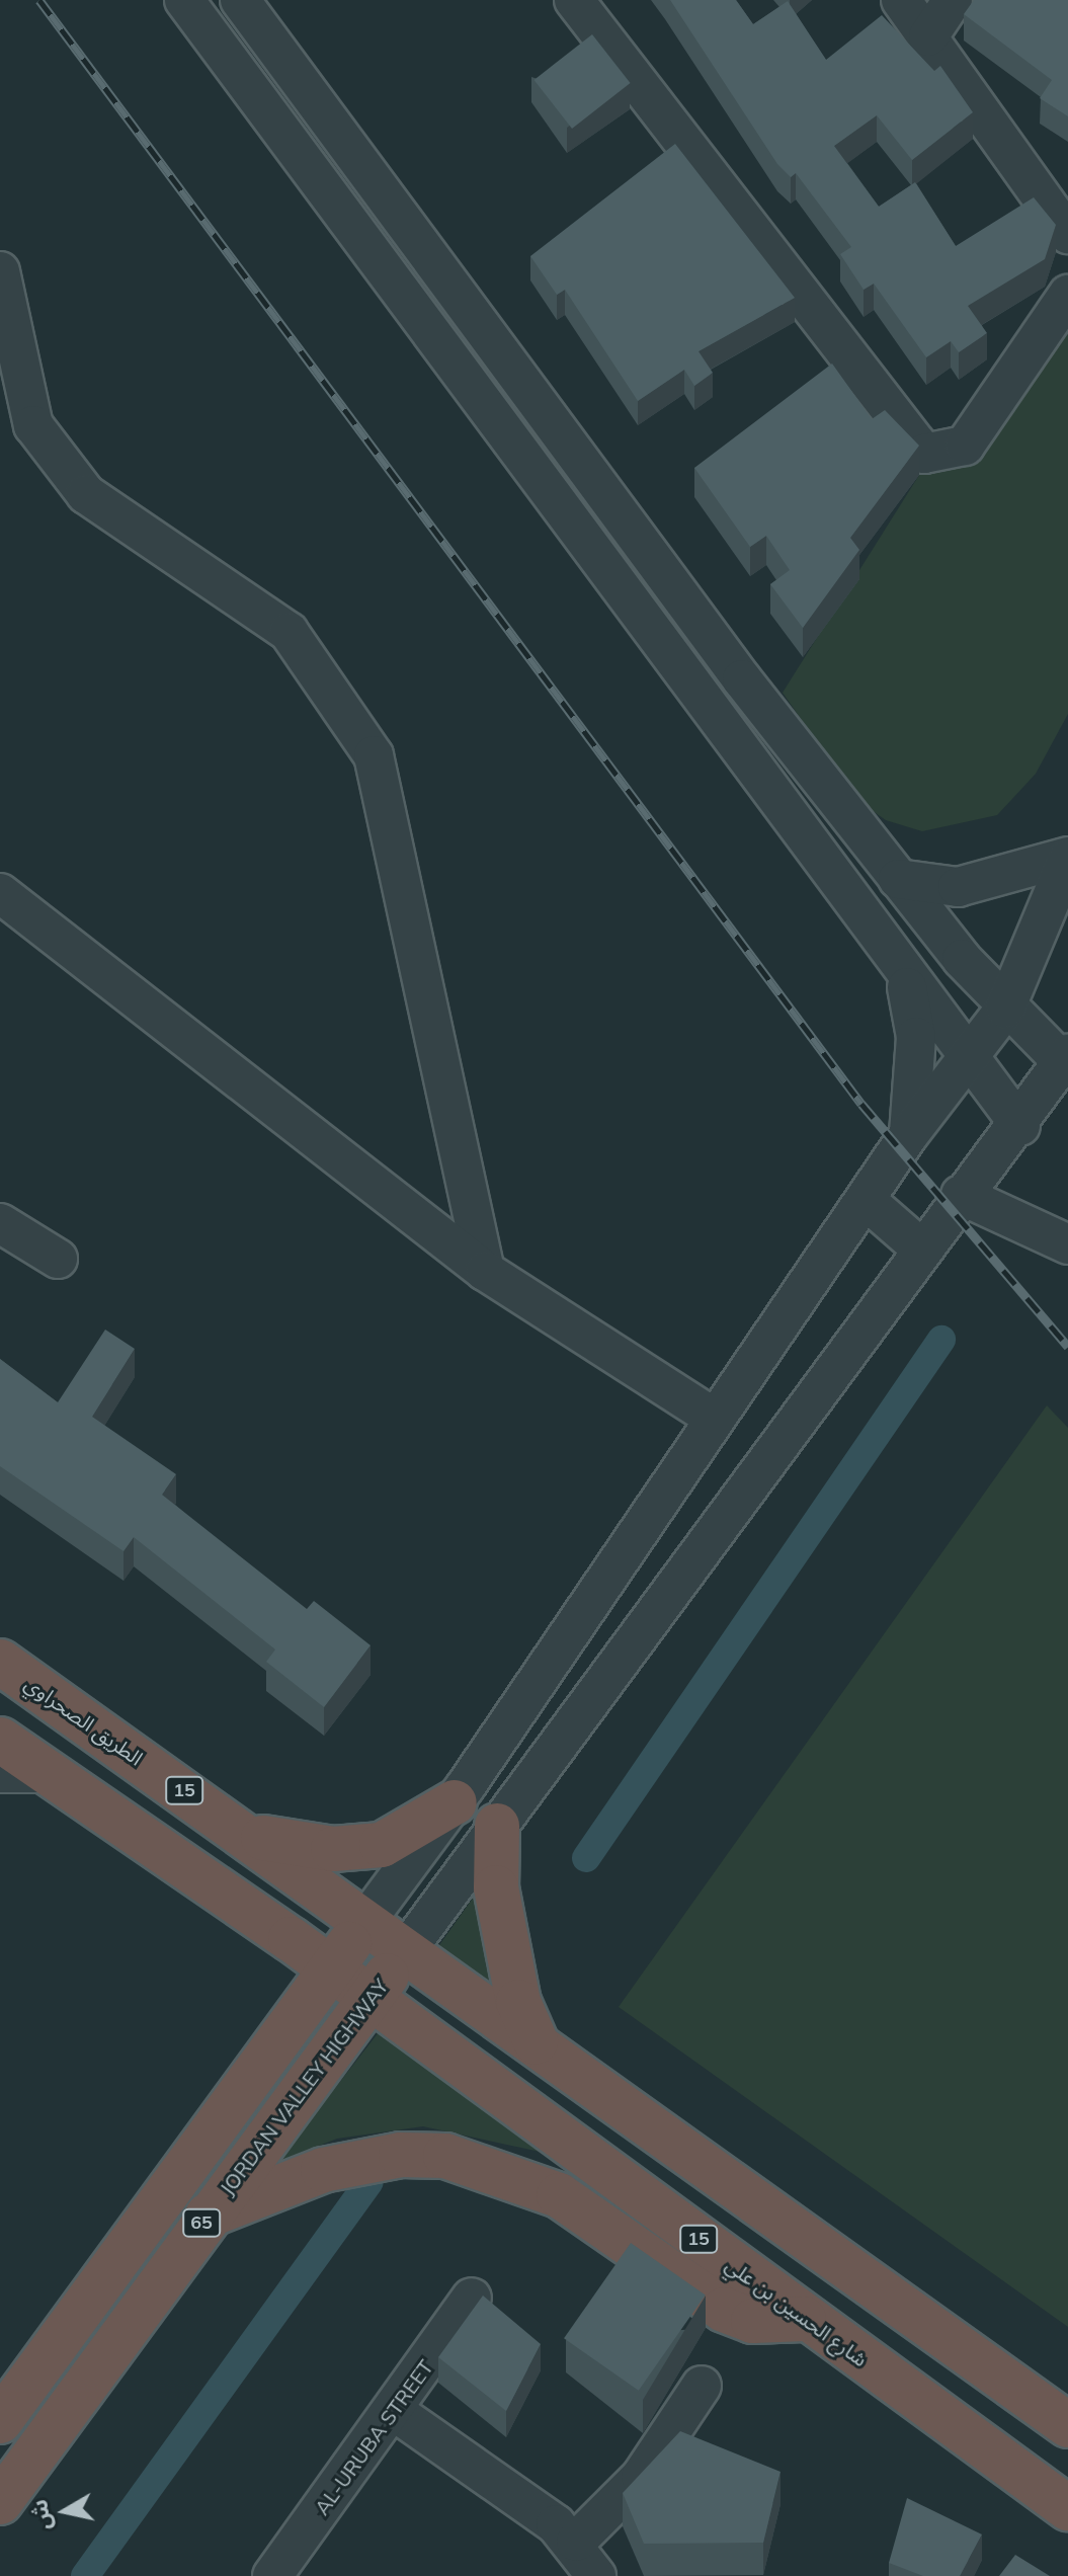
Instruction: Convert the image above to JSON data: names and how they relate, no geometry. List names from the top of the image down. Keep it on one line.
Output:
{"streets":{"highway":["الطريق الصحراوي","15","JORDAN VALLEY HIGHWAY","65","شارع الحسين بن علي"],"street":["AL-URUBA STREET"]},"crossings":[["الطريق الصحراوي","15"],["الطريق الصحراوي","65"],["15","JORDAN VALLEY HIGHWAY"],["15","65"],["15","شارع الحسين بن علي"],["JORDAN VALLEY HIGHWAY","شارع الحسين بن علي"],["65","شارع الحسين بن علي"]],"north":"left"}
